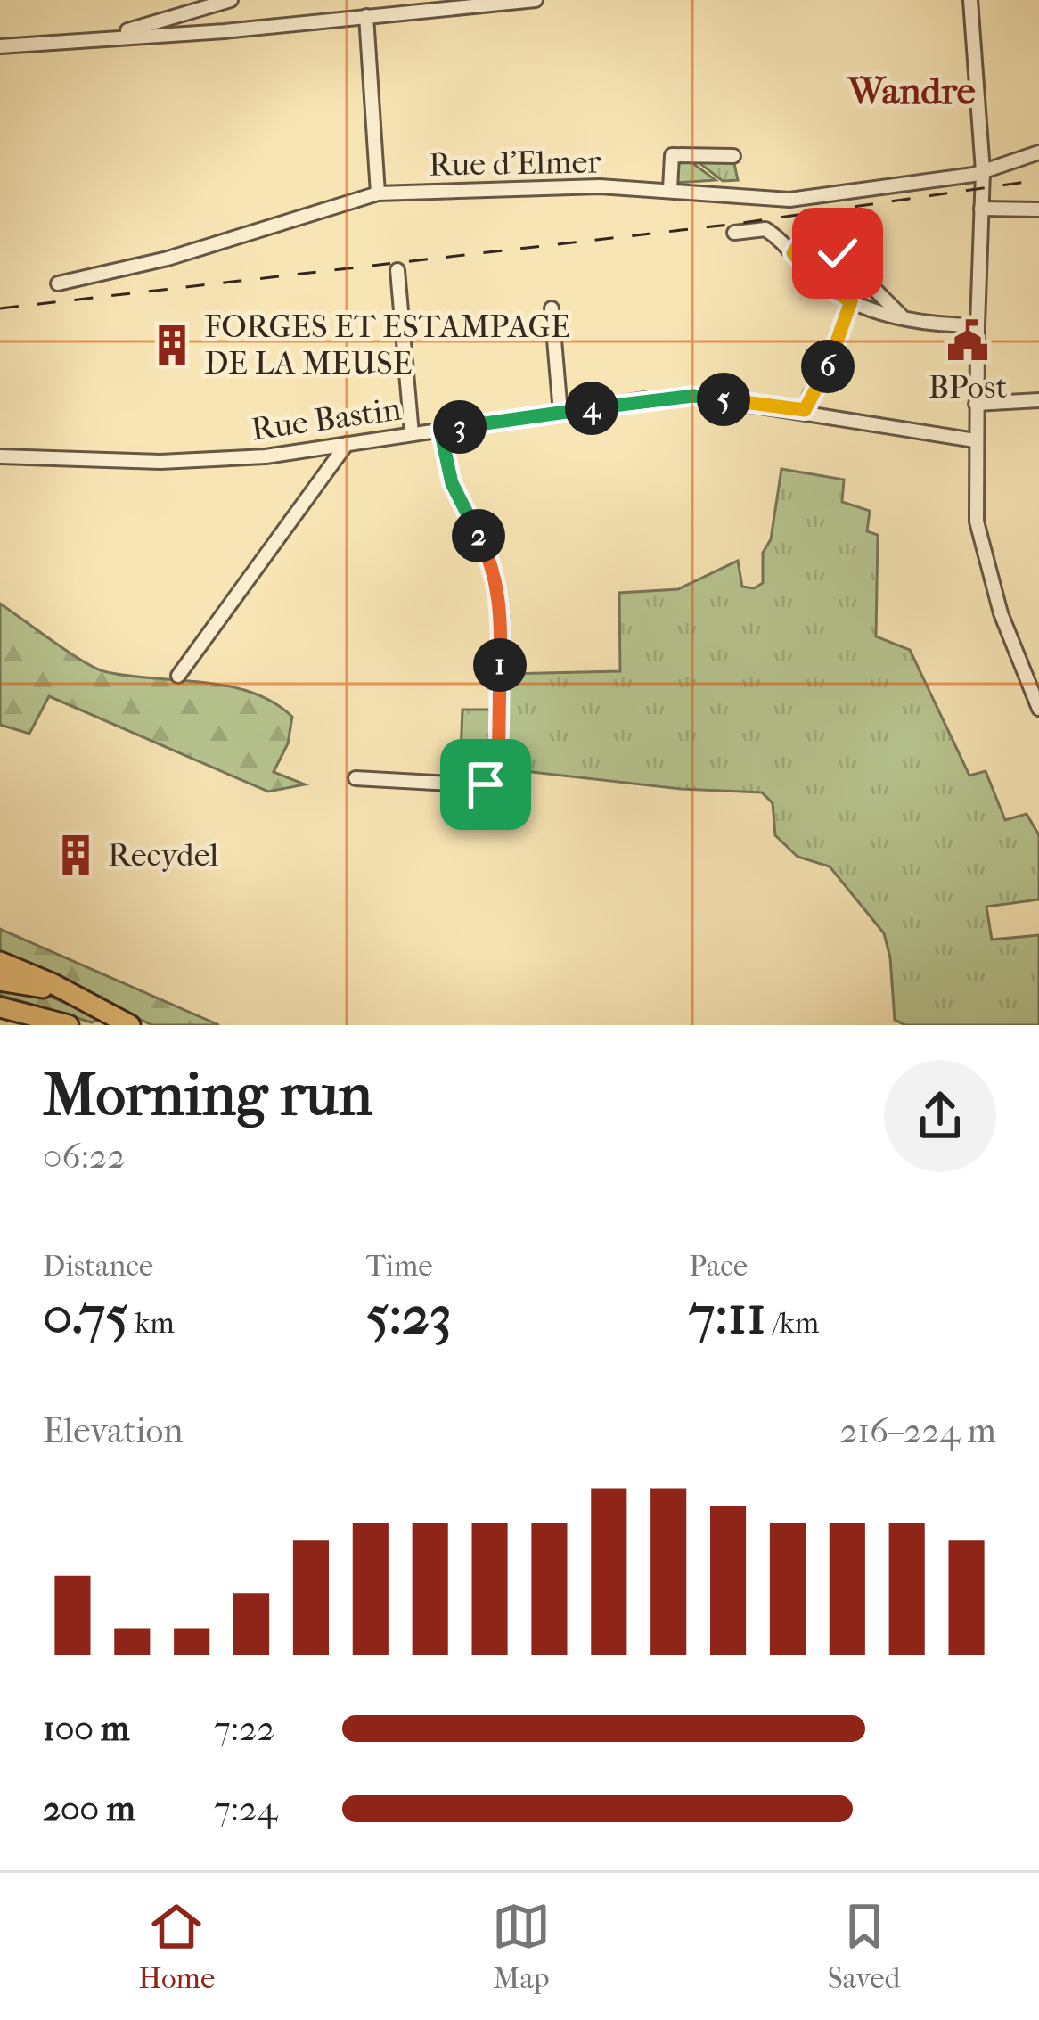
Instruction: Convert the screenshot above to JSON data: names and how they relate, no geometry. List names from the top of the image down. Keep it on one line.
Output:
{"streets":{"street":["Rue d'Elmer","Rue Bastin"]},"districts":["Wandre"],"places":{"public building":["BPost"],"building":["FORGES ET ESTAMPAGE DE LA MEUSE","Recydel"]},"page":{"pins":["6","5","4","3","2","1"],"heading":["Morning run","06:22"],"stats":[["Distance","0.75 km"],["Time","5:23"],["Pace","7:11 /km"]],"chart":["Elevation","216–224 m"],"list":[{"name":"100 m","note":"7:22"},{"name":"200 m","note":"7:24"}],"tabs":["Home","Map","Saved"]}}
